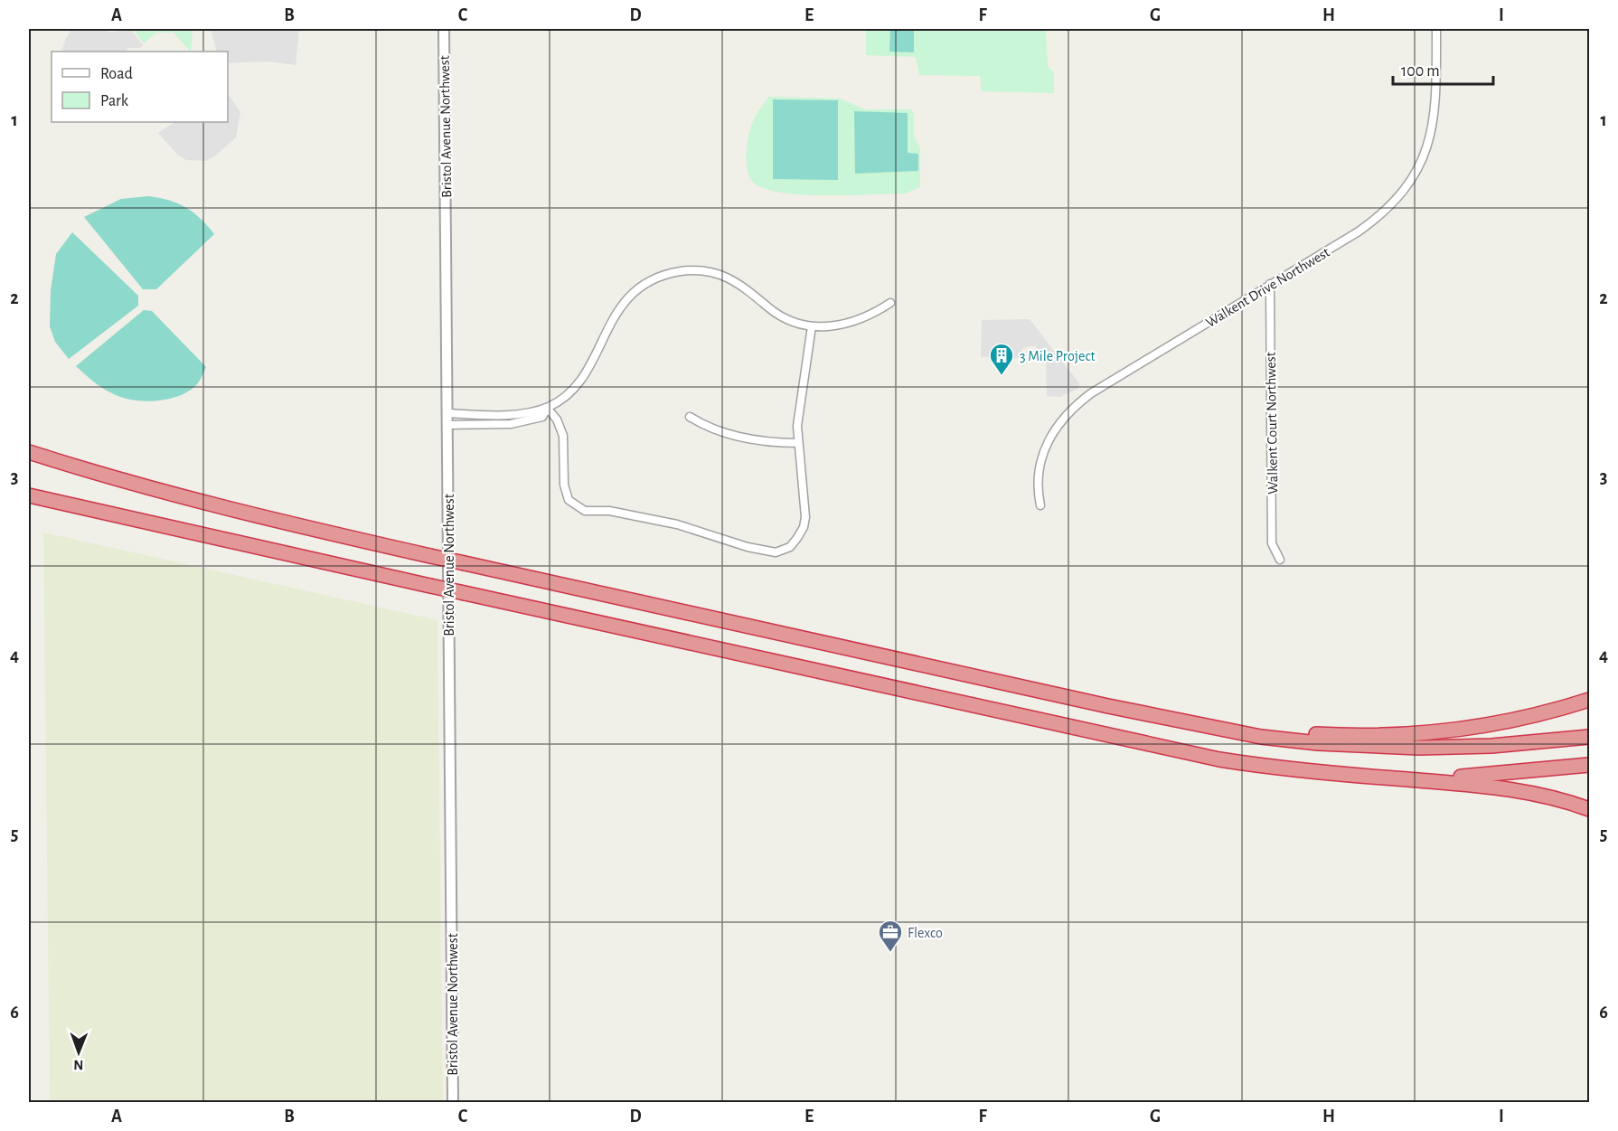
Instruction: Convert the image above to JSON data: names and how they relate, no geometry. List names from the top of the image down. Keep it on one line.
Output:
{"streets":{"street":["Bristol Avenue Northwest","Walkent Drive Northwest","Walkent Court Northwest"]},"crossings":[["Walkent Drive Northwest","Walkent Court Northwest"]],"places":{"building":["3 Mile Project"],"office":["Flexco"]},"legend":["Road","Park"],"scale_bar":"100 m","north":"bottom","grid":{"columns":["A","B","C","D","E","F","G","H","I"],"rows":["1","2","3","4","5","6"]}}
